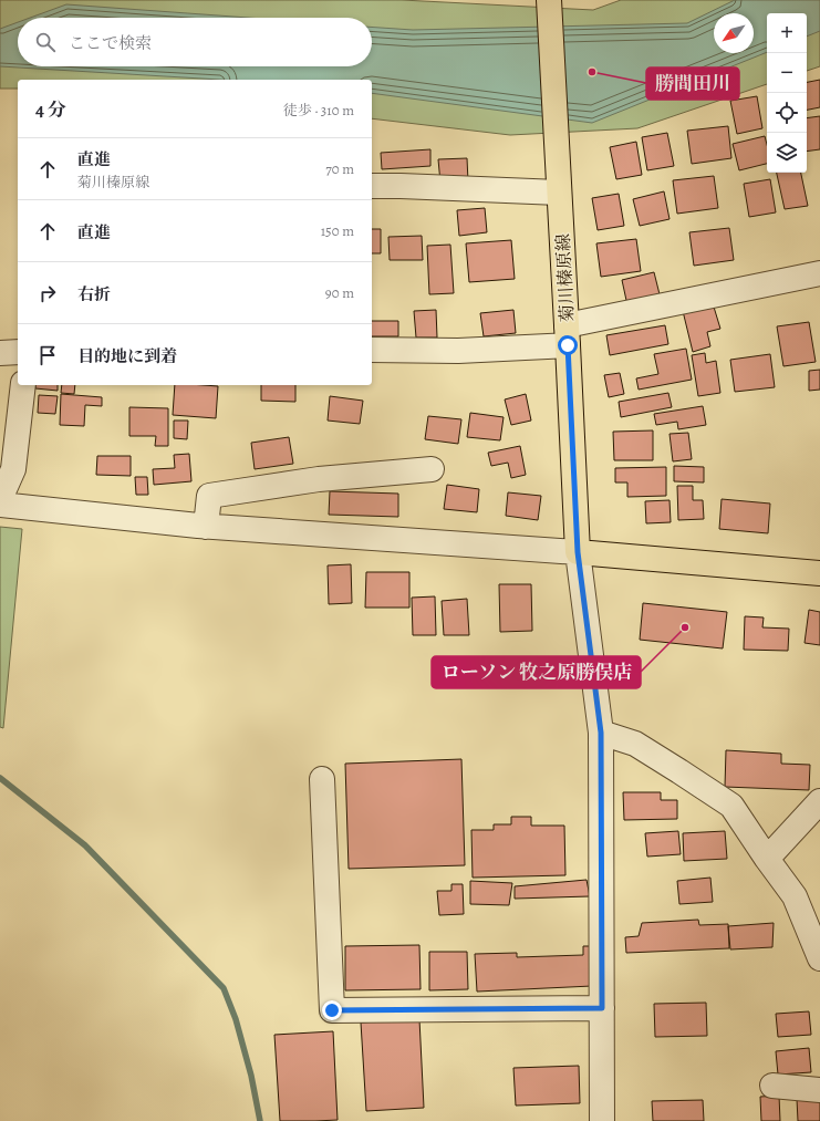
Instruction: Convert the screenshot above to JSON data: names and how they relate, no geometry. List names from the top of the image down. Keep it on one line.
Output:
{"streets":{"main road":["菊川榛原線"]},"places":["勝間田川","ローソン 牧之原勝俣店"],"north":"bottom left","page":{"map_buttons":["+","−"],"search":"ここで検索","heading":["4 分","徒歩 · 310 m"],"list":[["直進","菊川榛原線","70 m"],["直進","150 m"],["右折","90 m"],"目的地に到着"]}}
